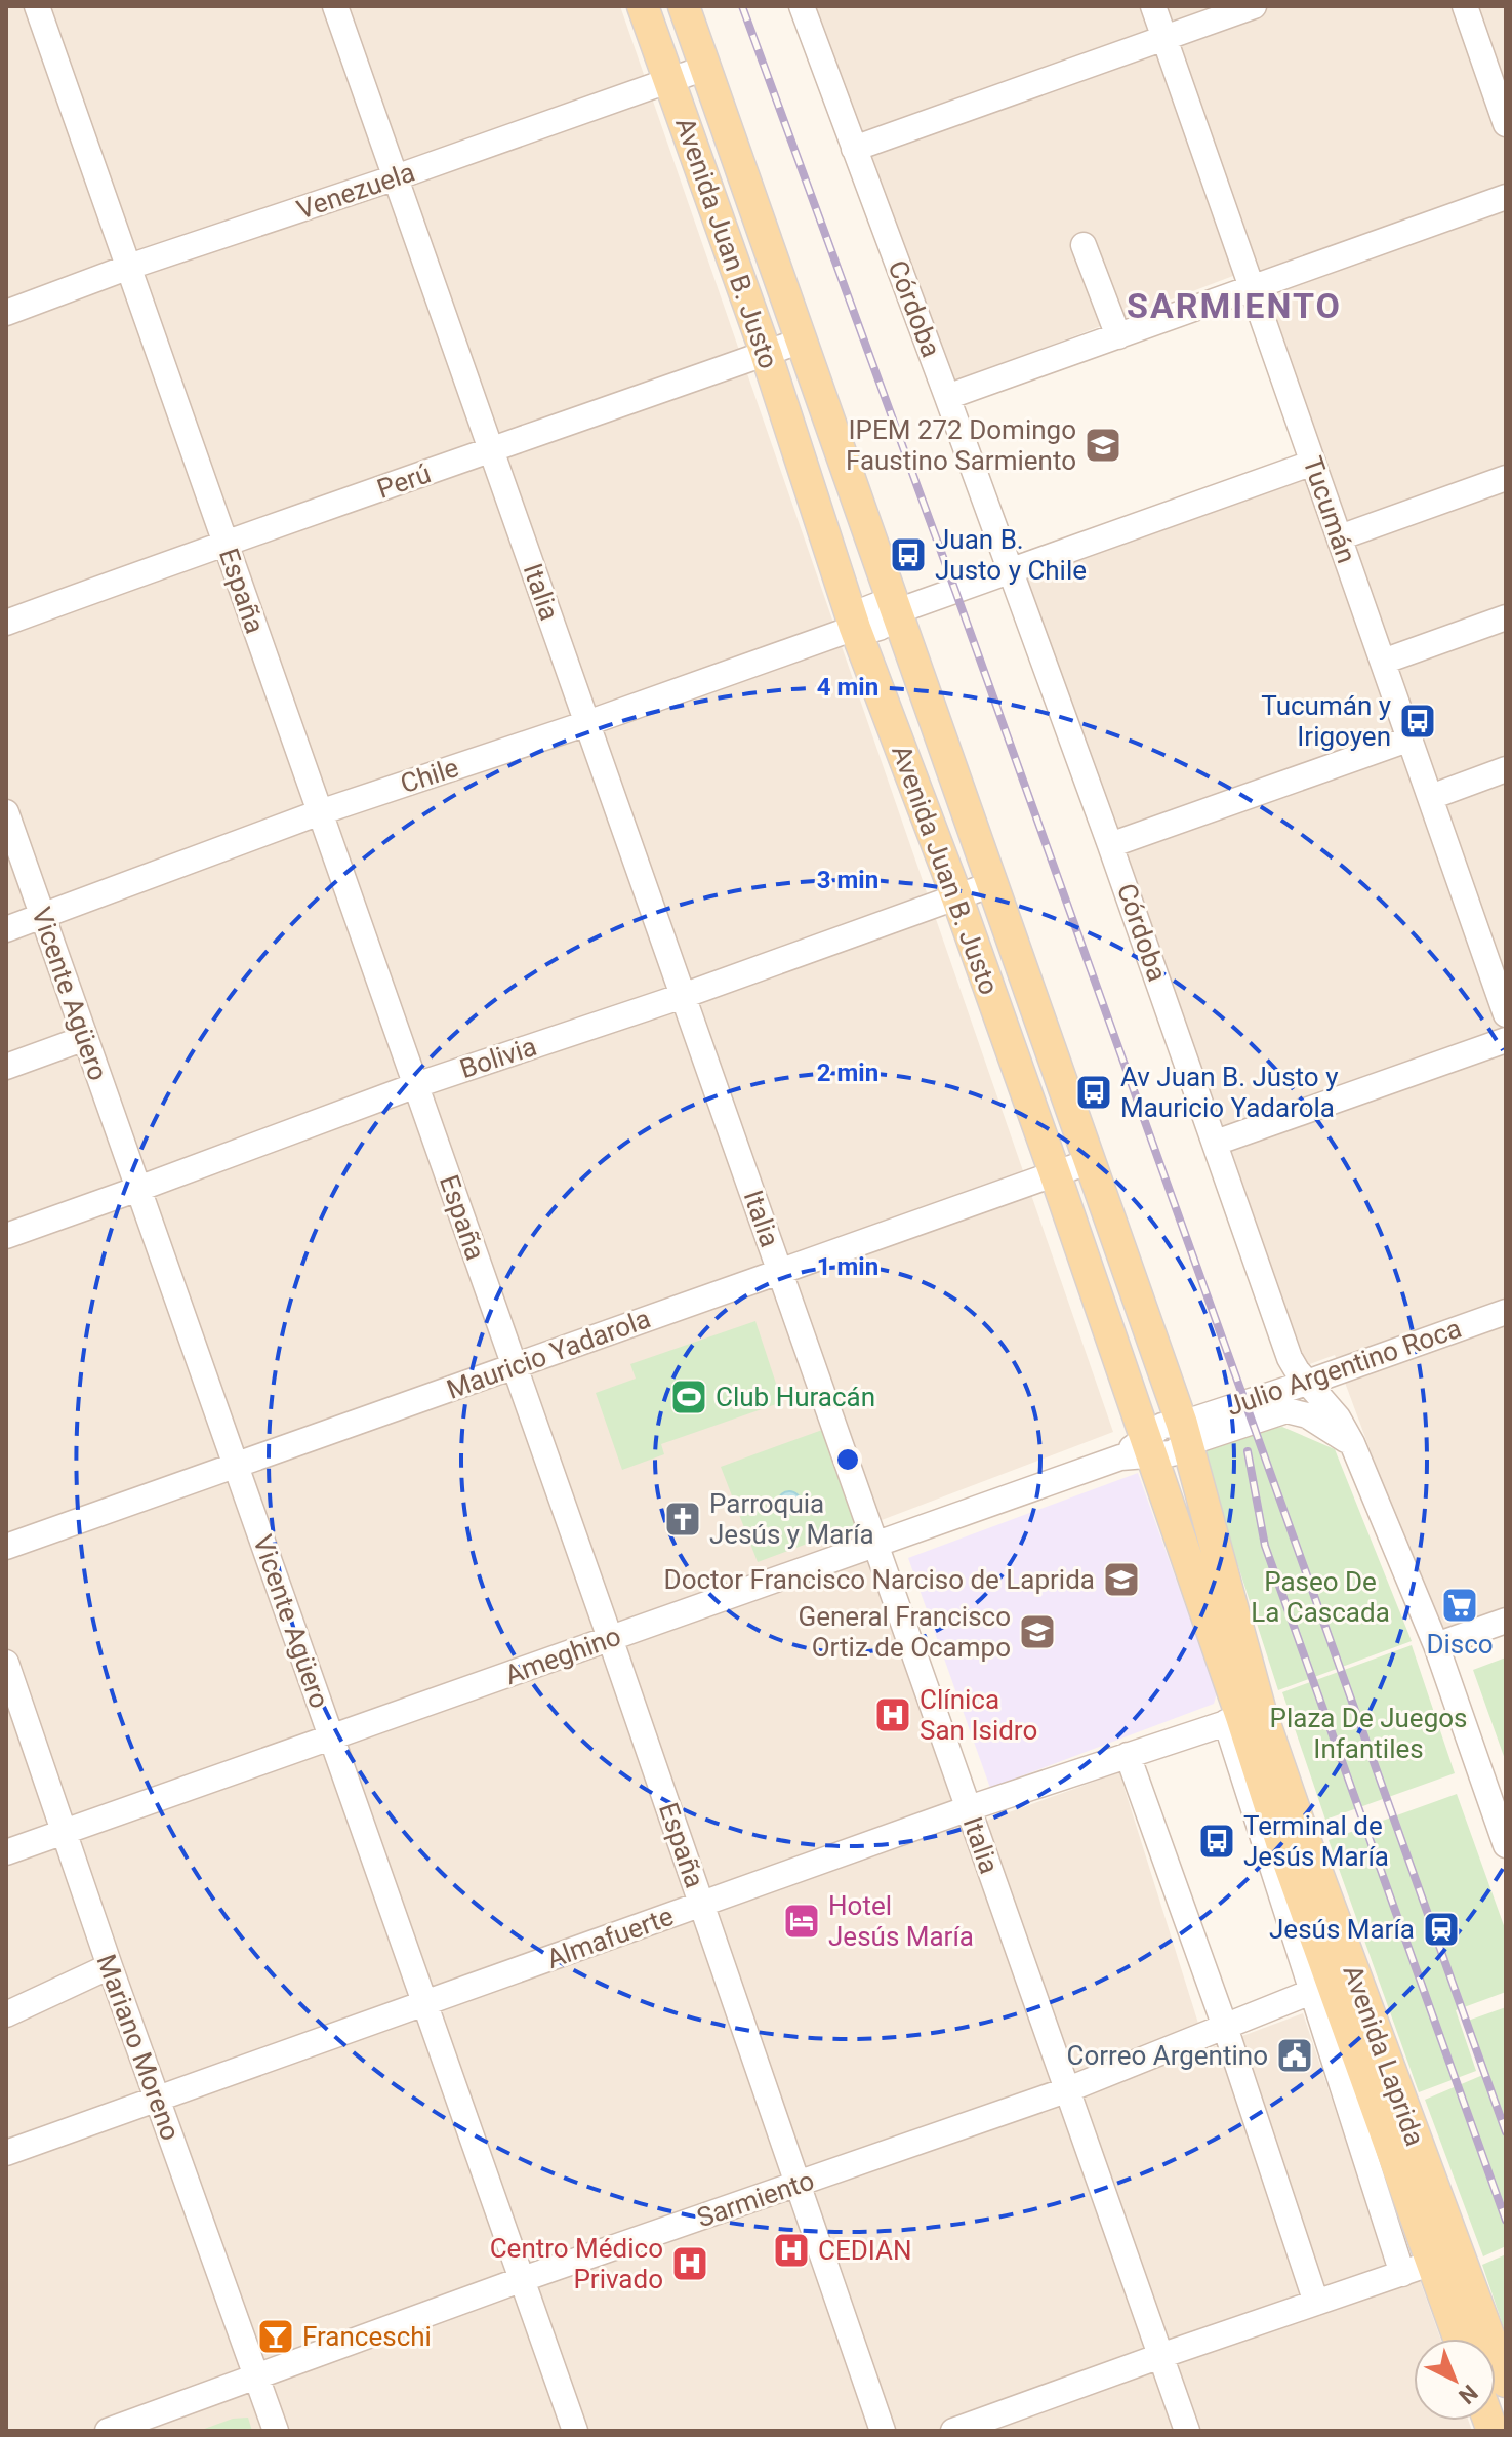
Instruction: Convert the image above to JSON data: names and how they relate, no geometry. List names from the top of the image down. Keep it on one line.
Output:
{"streets":{"main road":["Avenida Juan B. Justo","Avenida Laprida"],"street":["Venezuela","Córdoba","Perú","Tucumán","España","Italia","Chile","Vicente Agüero","Bolivia","Mauricio Yadarola","Julio Argentino Roca","Ameghino","Almafuerte","Mariano Moreno","Sarmiento"]},"crossings":[["Venezuela","Avenida Juan B. Justo"],["Venezuela","España"],["Venezuela","Italia"],["Avenida Juan B. Justo","Perú"],["Avenida Juan B. Justo","Chile"],["Avenida Juan B. Justo","Bolivia"],["Avenida Juan B. Justo","Mauricio Yadarola"],["Avenida Juan B. Justo","Julio Argentino Roca"],["Avenida Juan B. Justo","Ameghino"],["Avenida Juan B. Justo","Avenida Laprida"],["Córdoba","Chile"],["Córdoba","Julio Argentino Roca"],["Perú","España"],["Perú","Italia"],["Tucumán","Chile"],["España","Chile"],["España","Bolivia"],["España","Mauricio Yadarola"],["España","Ameghino"],["España","Almafuerte"],["España","Sarmiento"],["Italia","Chile"],["Italia","Bolivia"],["Italia","Mauricio Yadarola"],["Italia","Ameghino"],["Italia","Almafuerte"],["Italia","Sarmiento"],["Chile","Vicente Agüero"],["Vicente Agüero","Bolivia"],["Vicente Agüero","Mauricio Yadarola"],["Vicente Agüero","Ameghino"],["Vicente Agüero","Almafuerte"],["Vicente Agüero","Sarmiento"],["Julio Argentino Roca","Ameghino"],["Julio Argentino Roca","Avenida Laprida"],["Ameghino","Mariano Moreno"],["Ameghino","Avenida Laprida"],["Almafuerte","Mariano Moreno"],["Almafuerte","Avenida Laprida"],["Mariano Moreno","Sarmiento"],["Avenida Laprida","Sarmiento"]],"districts":["SARMIENTO"],"parks":["Paseo De La Cascada","Plaza De Juegos Infantiles"],"places":{"school or university":["IPEM 272 Domingo Faustino Sarmiento","Doctor Francisco Narciso de Laprida","General Francisco Ortiz de Ocampo"],"bus stop":["Juan B. Justo y Chile","Tucumán y Irigoyen","Av Juan B. Justo y Mauricio Yadarola","Terminal de Jesús María"],"sports":["Club Huracán"],"church":["Parroquia Jesús y María"],"supermarket":["Disco"],"hospital":["Clínica San Isidro","CEDIAN","Centro Médico Privado"],"hotel":["Hotel Jesús María"],"station":["Jesús María"],"public building":["Correo Argentino"],"bar":["Franceschi"]},"north":"bottom right","rings":["4 min","3 min","2 min","1 min"]}
